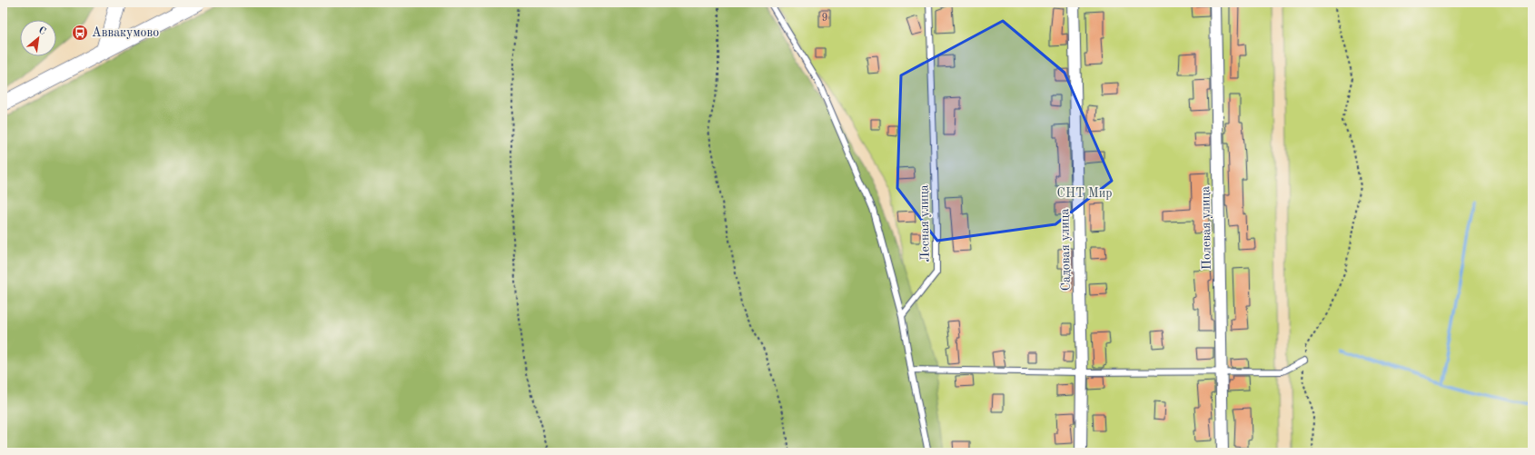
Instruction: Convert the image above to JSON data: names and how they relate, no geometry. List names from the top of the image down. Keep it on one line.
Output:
{"streets":{"street":["Полевая улица","Садовая улица"],"lane":["Лесная улица"]},"parks":["СНТ Мир"],"places":{"bus stop":["Аввакумово"]},"house_numbers":["9"],"north":"top right"}
